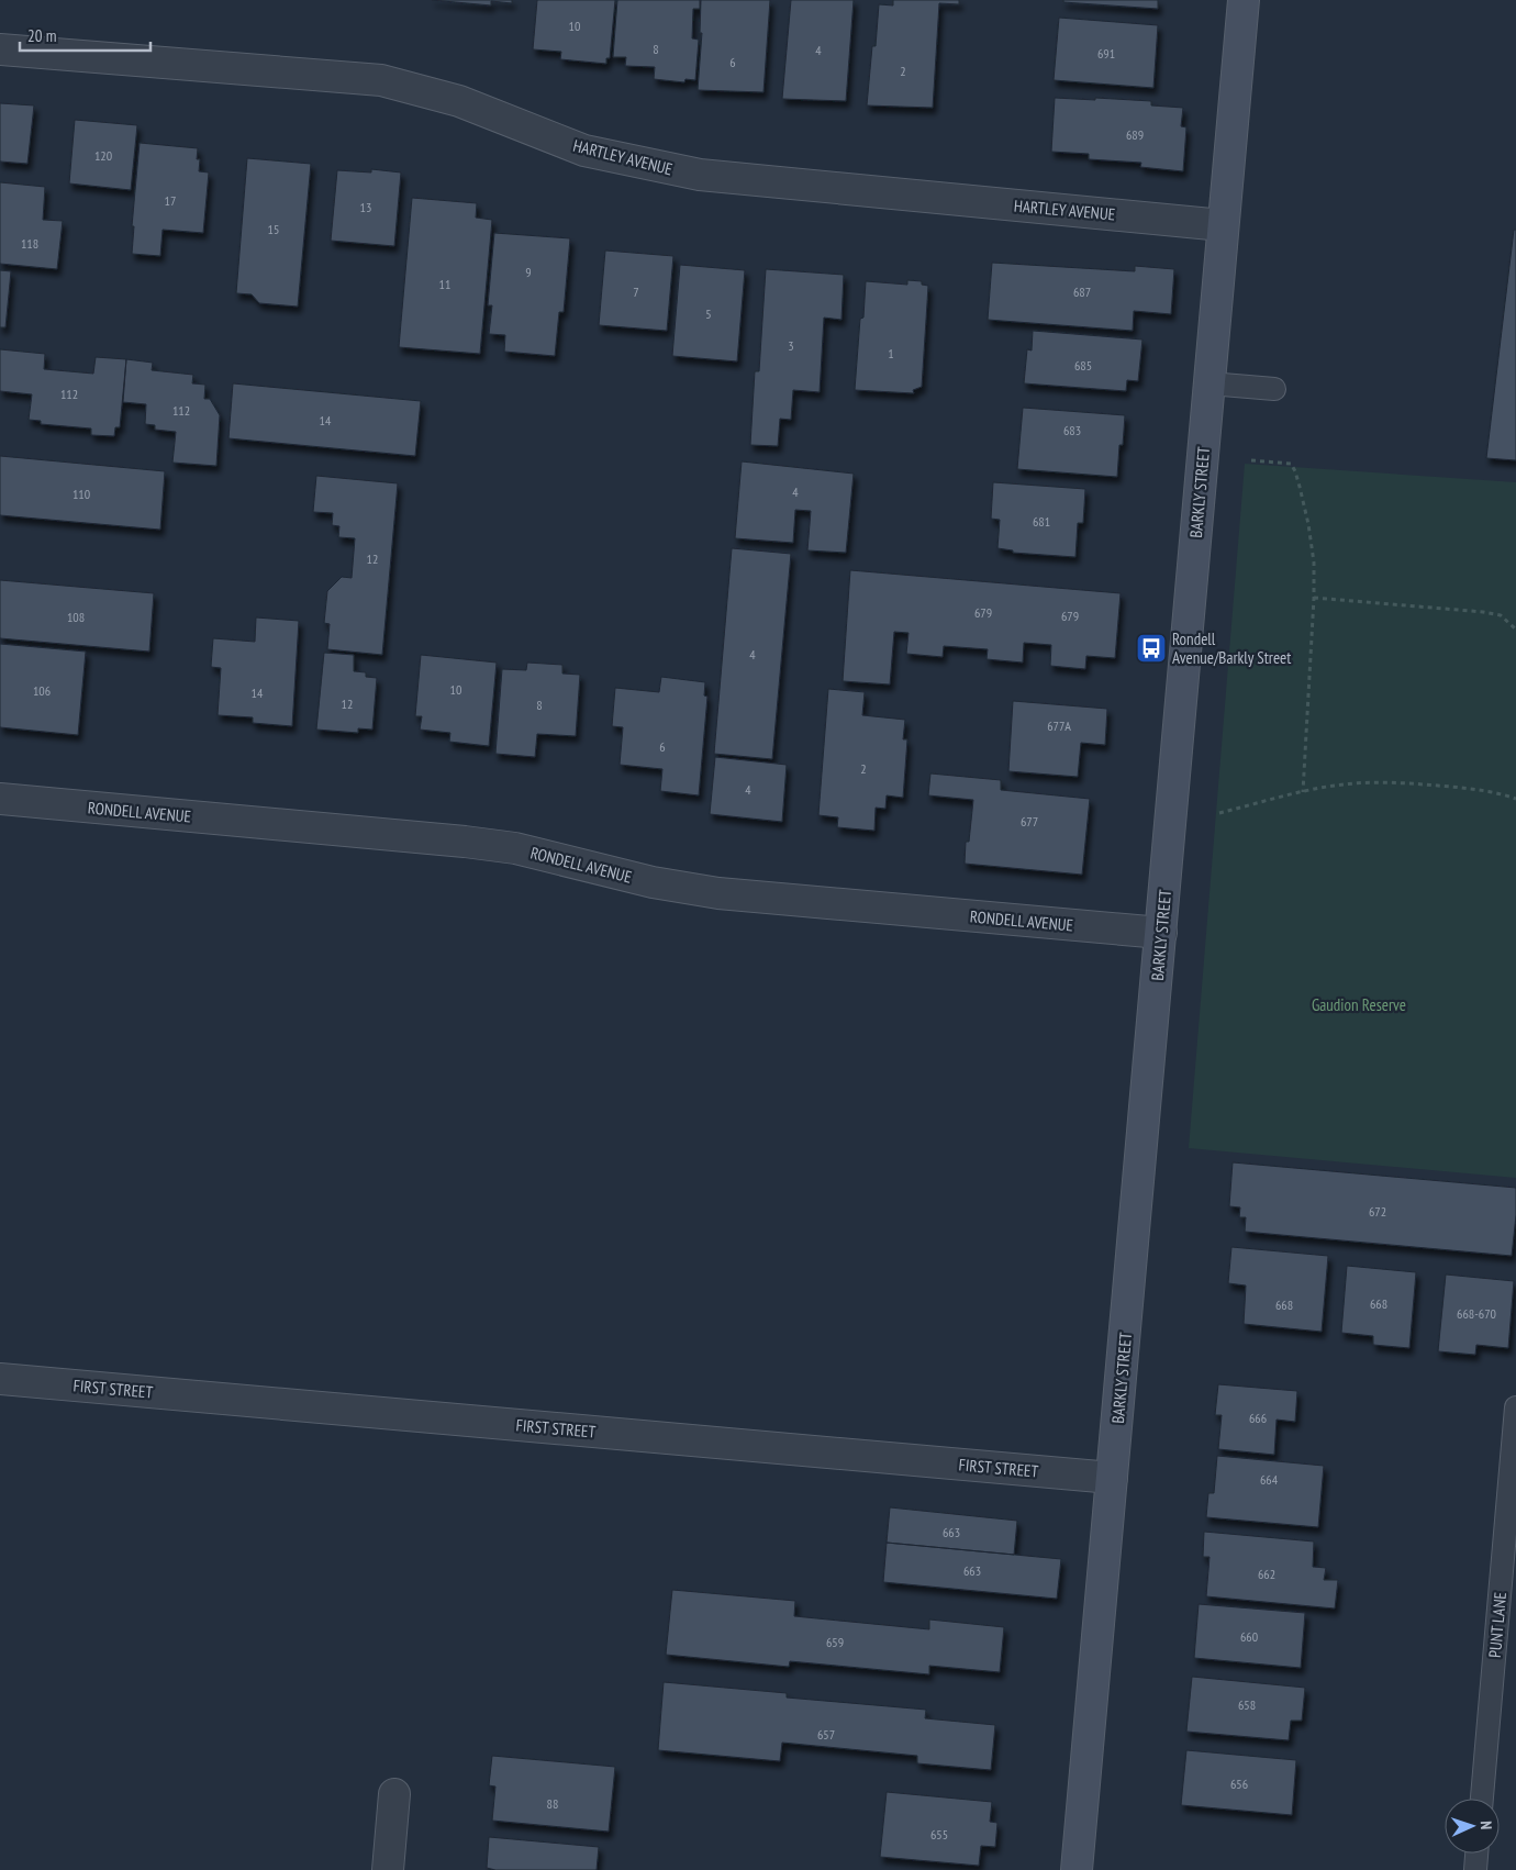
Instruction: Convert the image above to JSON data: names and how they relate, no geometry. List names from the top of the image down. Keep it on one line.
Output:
{"streets":{"street":["HARTLEY AVENUE","BARKLY STREET","RONDELL AVENUE","FIRST STREET"],"lane":["PUNT LANE"]},"crossings":[["HARTLEY AVENUE","BARKLY STREET"],["BARKLY STREET","RONDELL AVENUE"],["BARKLY STREET","FIRST STREET"]],"parks":["Gaudion Reserve"],"places":{"bus stop":["Rondell Avenue/Barkly Street"]},"house_numbers":["10","8","4","691","6","2","689","120","17","13","15","118","9","11","7","687","5","3","1","685","112","112","14","683","4","110","681","12","679","679","108","4","10","106","14","12","8","677A","6","2","4","677","672","668","668","668-670","666","664","663","663","662","660","659","658","657","656","88","655"],"scale_bar":"20 m","north":"right"}
